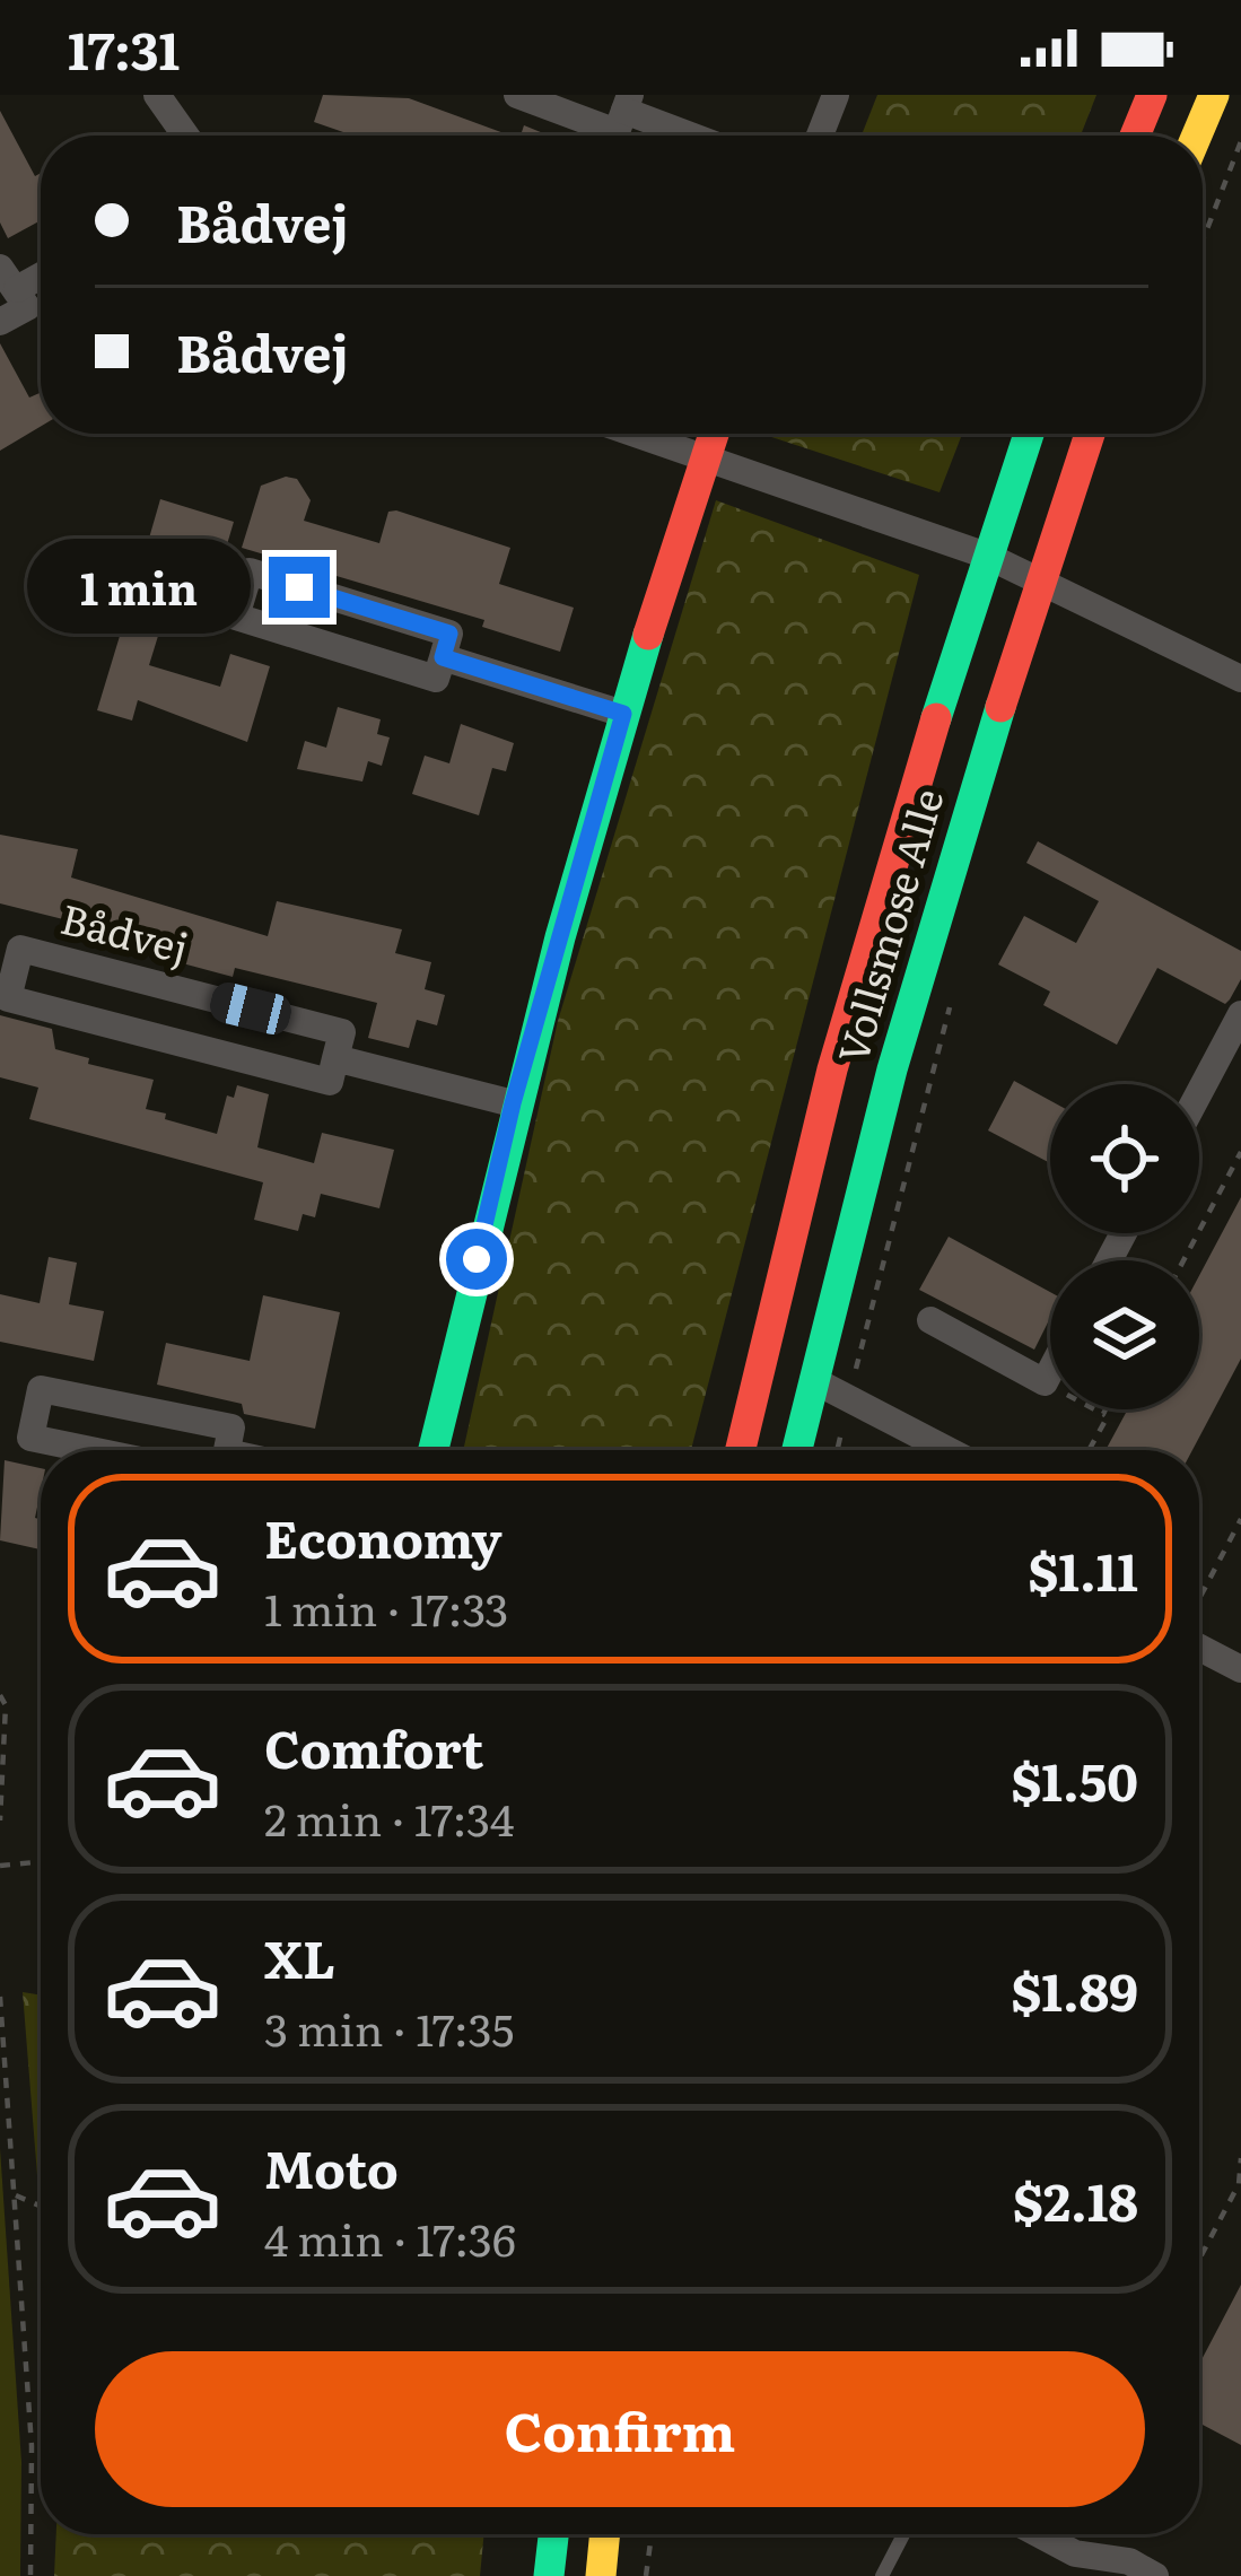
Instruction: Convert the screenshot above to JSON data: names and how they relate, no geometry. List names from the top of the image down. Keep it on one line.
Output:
{"streets":{"street":["Vollsmose Alle","Bådvej"]},"page":{"status":"17:31","banner":["Bådvej","Bådvej"],"bubble":"1 min","list":[{"name":"Economy","note":"1 min · 17:33","value":"$1.11"},{"name":"Comfort","note":"2 min · 17:34","value":"$1.50"},{"name":"XL","note":"3 min · 17:35","value":"$1.89"},{"name":"Moto","note":"4 min · 17:36","value":"$2.18"}],"buttons":"Confirm"}}
